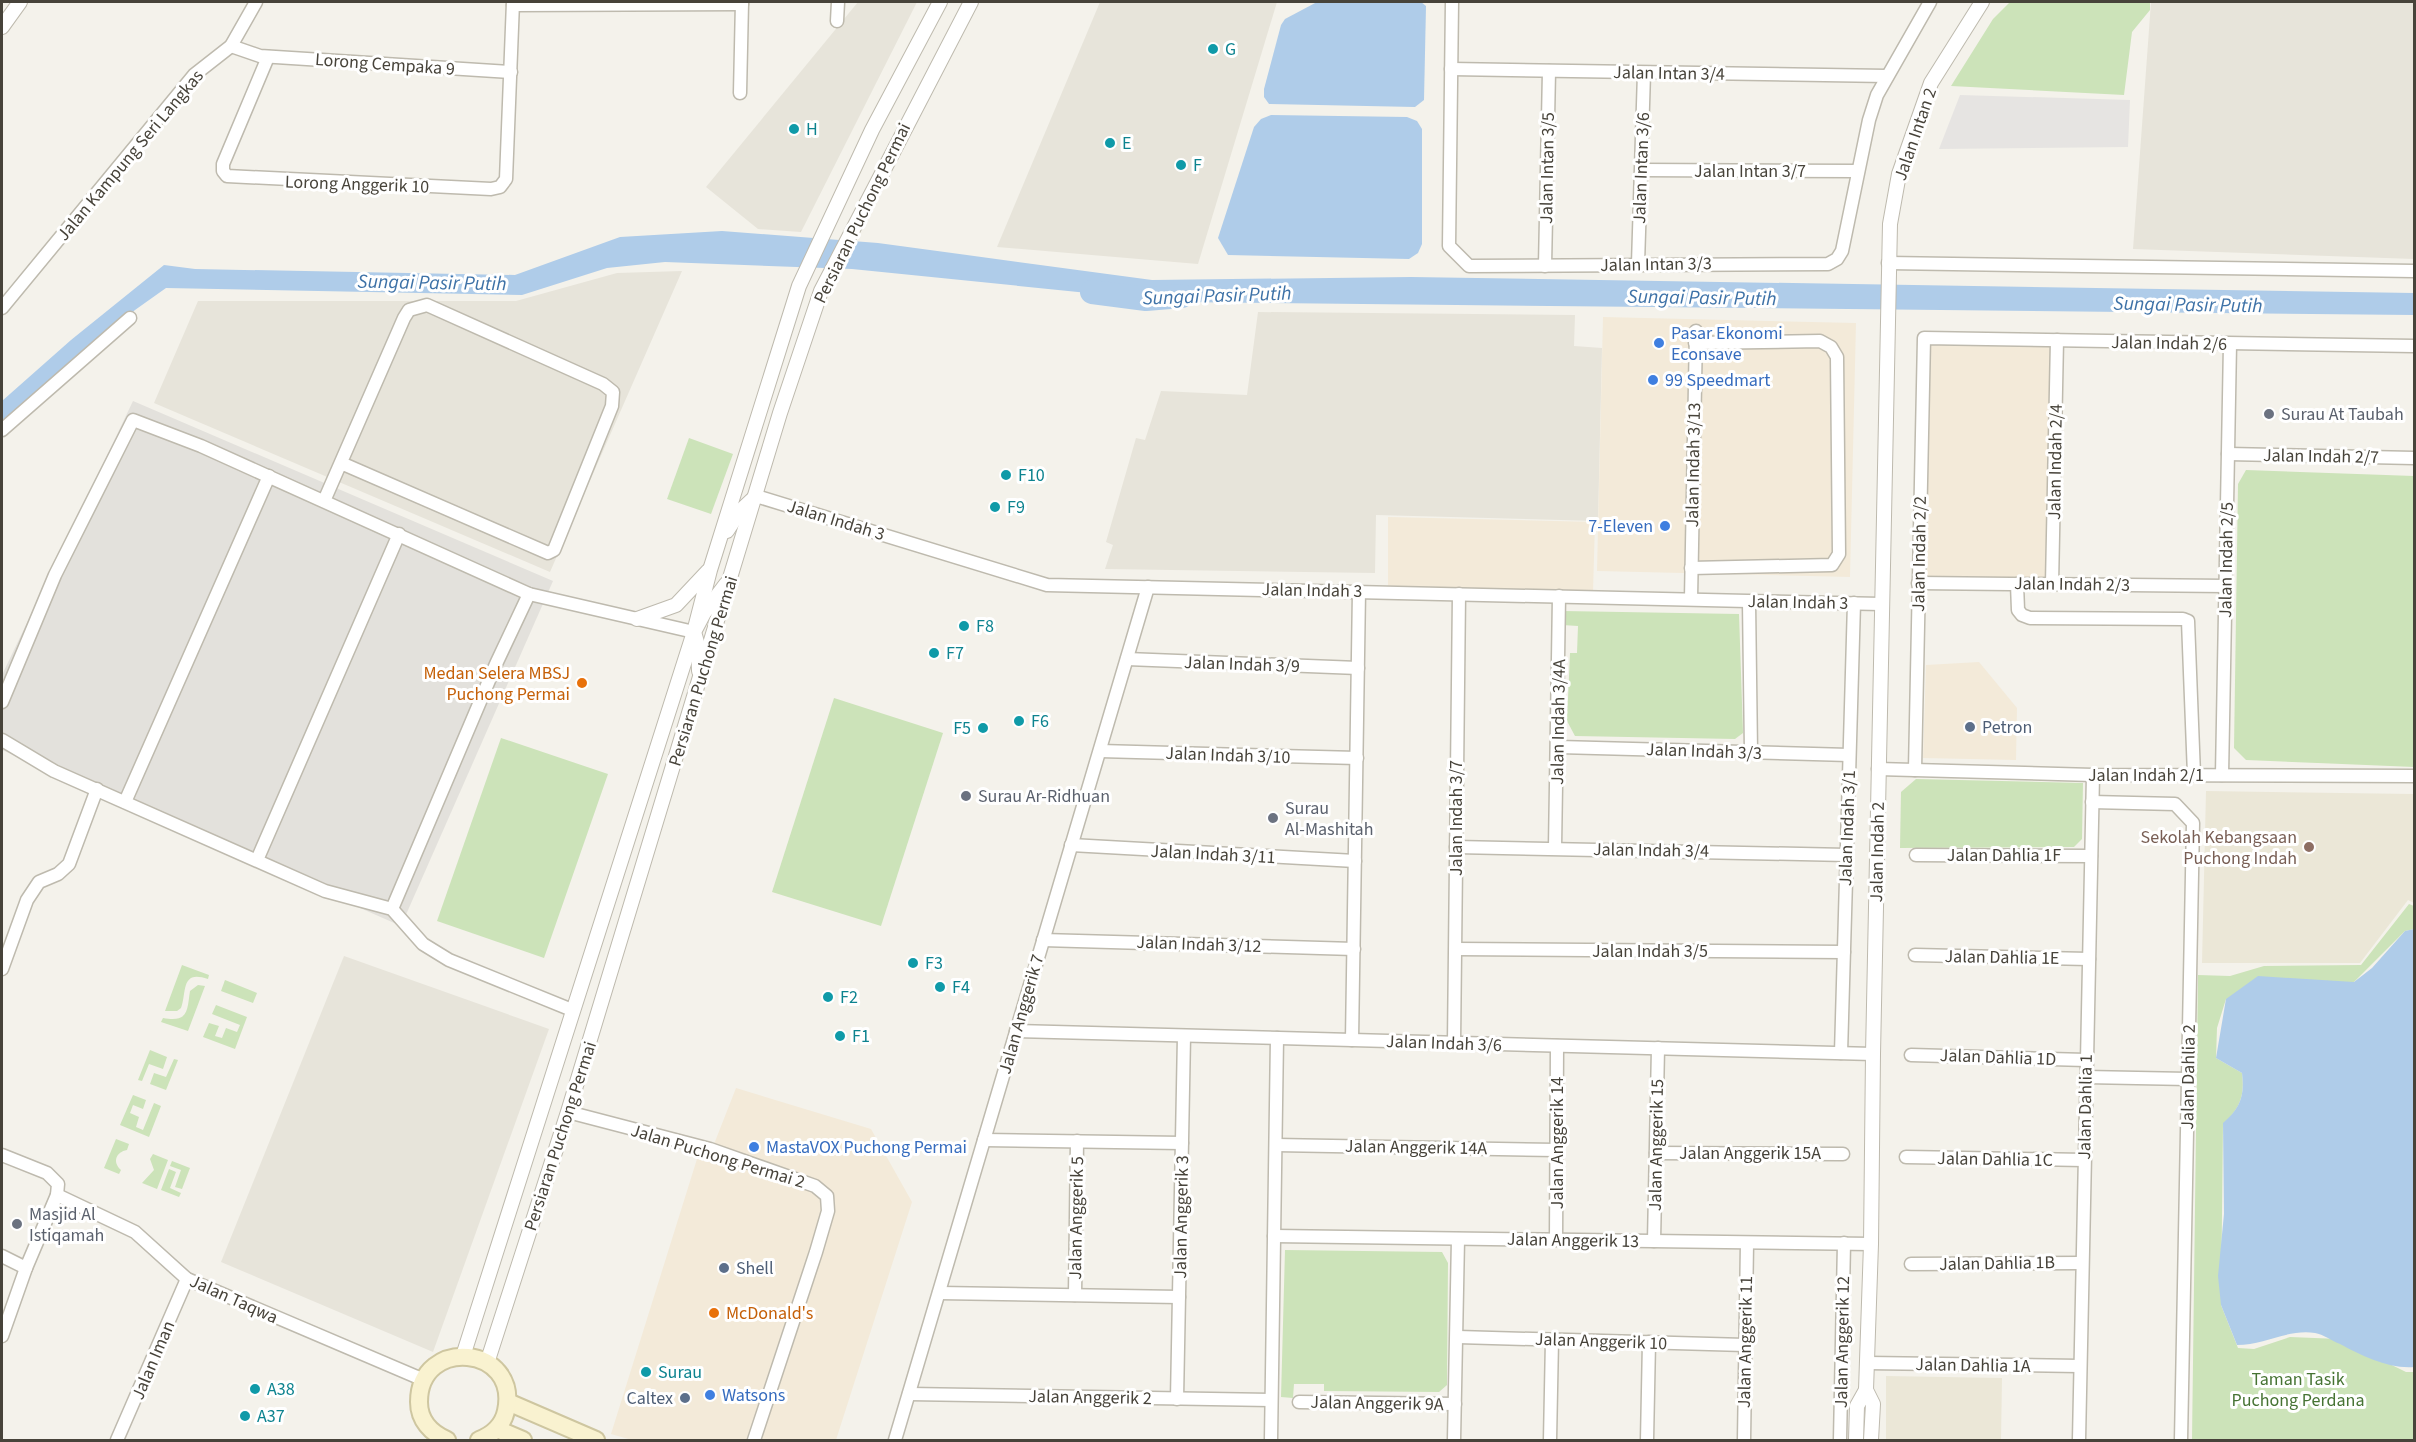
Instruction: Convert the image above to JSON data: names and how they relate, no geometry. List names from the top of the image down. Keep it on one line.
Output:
{"streets":{"street":["Lorong Cempaka 9","Jalan Intan 3/4","Jalan Intan 2","Jalan Kampung Seri Langkas","Jalan Intan 3/5","Jalan Intan 3/6","Jalan Intan 3/7","Lorong Anggerik 10","Persiaran Puchong Permai","Jalan Intan 3/3","Jalan Indah 2/6","Jalan Indah 2/7","Jalan Indah 2/4","Jalan Indah 3/13","Jalan Indah 3","Jalan Indah 2/2","Jalan Indah 2/5","Jalan Indah 2/3","Jalan Indah 3/9","Jalan Indah 3/4A","Jalan Indah 3/3","Jalan Indah 3/10","Jalan Indah 2/1","Jalan Indah 3/7","Jalan Indah 3/1","Jalan Indah 3/4","Jalan Indah 2","Jalan Indah 3/11","Jalan Dahlia 1F","Jalan Indah 3/12","Jalan Indah 3/5","Jalan Dahlia 1E","Jalan Anggerik 7","Jalan Indah 3/6","Jalan Dahlia 1D","Jalan Dahlia 2","Jalan Dahlia 1","Jalan Anggerik 14","Jalan Anggerik 15","Jalan Anggerik 14A","Jalan Anggerik 15A","Jalan Puchong Permai 2","Jalan Dahlia 1C","Jalan Anggerik 3","Jalan Anggerik 5","Jalan Anggerik 13","Jalan Dahlia 1B","Jalan Taqwa","Jalan Anggerik 10","Jalan Anggerik 11","Jalan Anggerik 12","Jalan Iman","Jalan Dahlia 1A","Jalan Anggerik 2","Jalan Anggerik 9A"]},"crossings":[["Lorong Cempaka 9","Jalan Kampung Seri Langkas"],["Lorong Cempaka 9","Lorong Anggerik 10"],["Jalan Intan 3/4","Jalan Intan 3/5"],["Jalan Intan 3/4","Jalan Intan 3/6"],["Jalan Intan 3/4","Jalan Intan 3/3"],["Jalan Intan 2","Jalan Indah 2"],["Jalan Intan 3/5","Jalan Intan 3/3"],["Jalan Intan 3/6","Jalan Intan 3/7"],["Jalan Intan 3/6","Jalan Intan 3/3"],["Jalan Intan 3/7","Jalan Intan 3/3"],["Persiaran Puchong Permai","Jalan Indah 3"],["Persiaran Puchong Permai","Jalan Puchong Permai 2"],["Jalan Indah 2/6","Jalan Indah 2/4"],["Jalan Indah 2/6","Jalan Indah 2/2"],["Jalan Indah 2/6","Jalan Indah 2/5"],["Jalan Indah 2/7","Jalan Indah 2/5"],["Jalan Indah 2/4","Jalan Indah 2/3"],["Jalan Indah 3/13","Jalan Indah 3"],["Jalan Indah 3","Jalan Indah 3/4A"],["Jalan Indah 3","Jalan Indah 3/7"],["Jalan Indah 3","Jalan Indah 3/1"],["Jalan Indah 3","Jalan Indah 2"],["Jalan Indah 3","Jalan Anggerik 7"],["Jalan Indah 2/2","Jalan Indah 2/3"],["Jalan Indah 2/2","Jalan Indah 2/1"],["Jalan Indah 2/5","Jalan Indah 2/3"],["Jalan Indah 2/5","Jalan Indah 2/1"],["Jalan Indah 3/9","Jalan Anggerik 7"],["Jalan Indah 3/4A","Jalan Indah 3/3"],["Jalan Indah 3/4A","Jalan Indah 3/4"],["Jalan Indah 3/3","Jalan Indah 3/1"],["Jalan Indah 3/10","Jalan Anggerik 7"],["Jalan Indah 2/1","Jalan Indah 2"],["Jalan Indah 2/1","Jalan Dahlia 1"],["Jalan Indah 3/7","Jalan Indah 3/4"],["Jalan Indah 3/7","Jalan Indah 3/5"],["Jalan Indah 3/7","Jalan Indah 3/6"],["Jalan Indah 3/1","Jalan Indah 3/4"],["Jalan Indah 3/1","Jalan Indah 3/5"],["Jalan Indah 3/1","Jalan Indah 3/6"],["Jalan Indah 2","Jalan Indah 3/6"],["Jalan Indah 2","Jalan Anggerik 13"],["Jalan Indah 2","Jalan Dahlia 1A"],["Jalan Indah 3/11","Jalan Anggerik 7"],["Jalan Dahlia 1F","Jalan Dahlia 1"],["Jalan Indah 3/12","Jalan Anggerik 7"],["Jalan Dahlia 1E","Jalan Dahlia 1"],["Jalan Anggerik 7","Jalan Indah 3/6"],["Jalan Anggerik 7","Jalan Anggerik 2"],["Jalan Indah 3/6","Jalan Anggerik 14"],["Jalan Indah 3/6","Jalan Anggerik 15"],["Jalan Indah 3/6","Jalan Anggerik 3"],["Jalan Dahlia 1D","Jalan Dahlia 1"],["Jalan Dahlia 2","Jalan Dahlia 1"],["Jalan Dahlia 1","Jalan Dahlia 1C"],["Jalan Dahlia 1","Jalan Dahlia 1B"],["Jalan Dahlia 1","Jalan Dahlia 1A"],["Jalan Anggerik 14","Jalan Anggerik 14A"],["Jalan Anggerik 14","Jalan Anggerik 13"],["Jalan Anggerik 15","Jalan Anggerik 15A"],["Jalan Anggerik 15","Jalan Anggerik 13"],["Jalan Anggerik 3","Jalan Anggerik 2"],["Jalan Anggerik 13","Jalan Anggerik 11"],["Jalan Anggerik 13","Jalan Anggerik 12"],["Jalan Taqwa","Jalan Iman"],["Jalan Anggerik 10","Jalan Anggerik 11"]],"water":["Sungai Pasir Putih"],"parks":["Taman Tasik Puchong Perdana"],"places":["G","H","E","F","Pasar Ekonomi Econsave","99 Speedmart","Surau At Taubah","F10","F9","7-Eleven","F8","F7","Medan Selera MBSJ Puchong Permai","F6","Petron","F5","Surau Ar-Ridhuan","Surau Al-Mashitah","Sekolah Kebangsaan Puchong Indah","F3","F4","F2","F1","MastaVOX Puchong Permai","Masjid Al Istiqamah","Shell","McDonald's","Surau","A38","Watsons","Caltex","A37"]}
